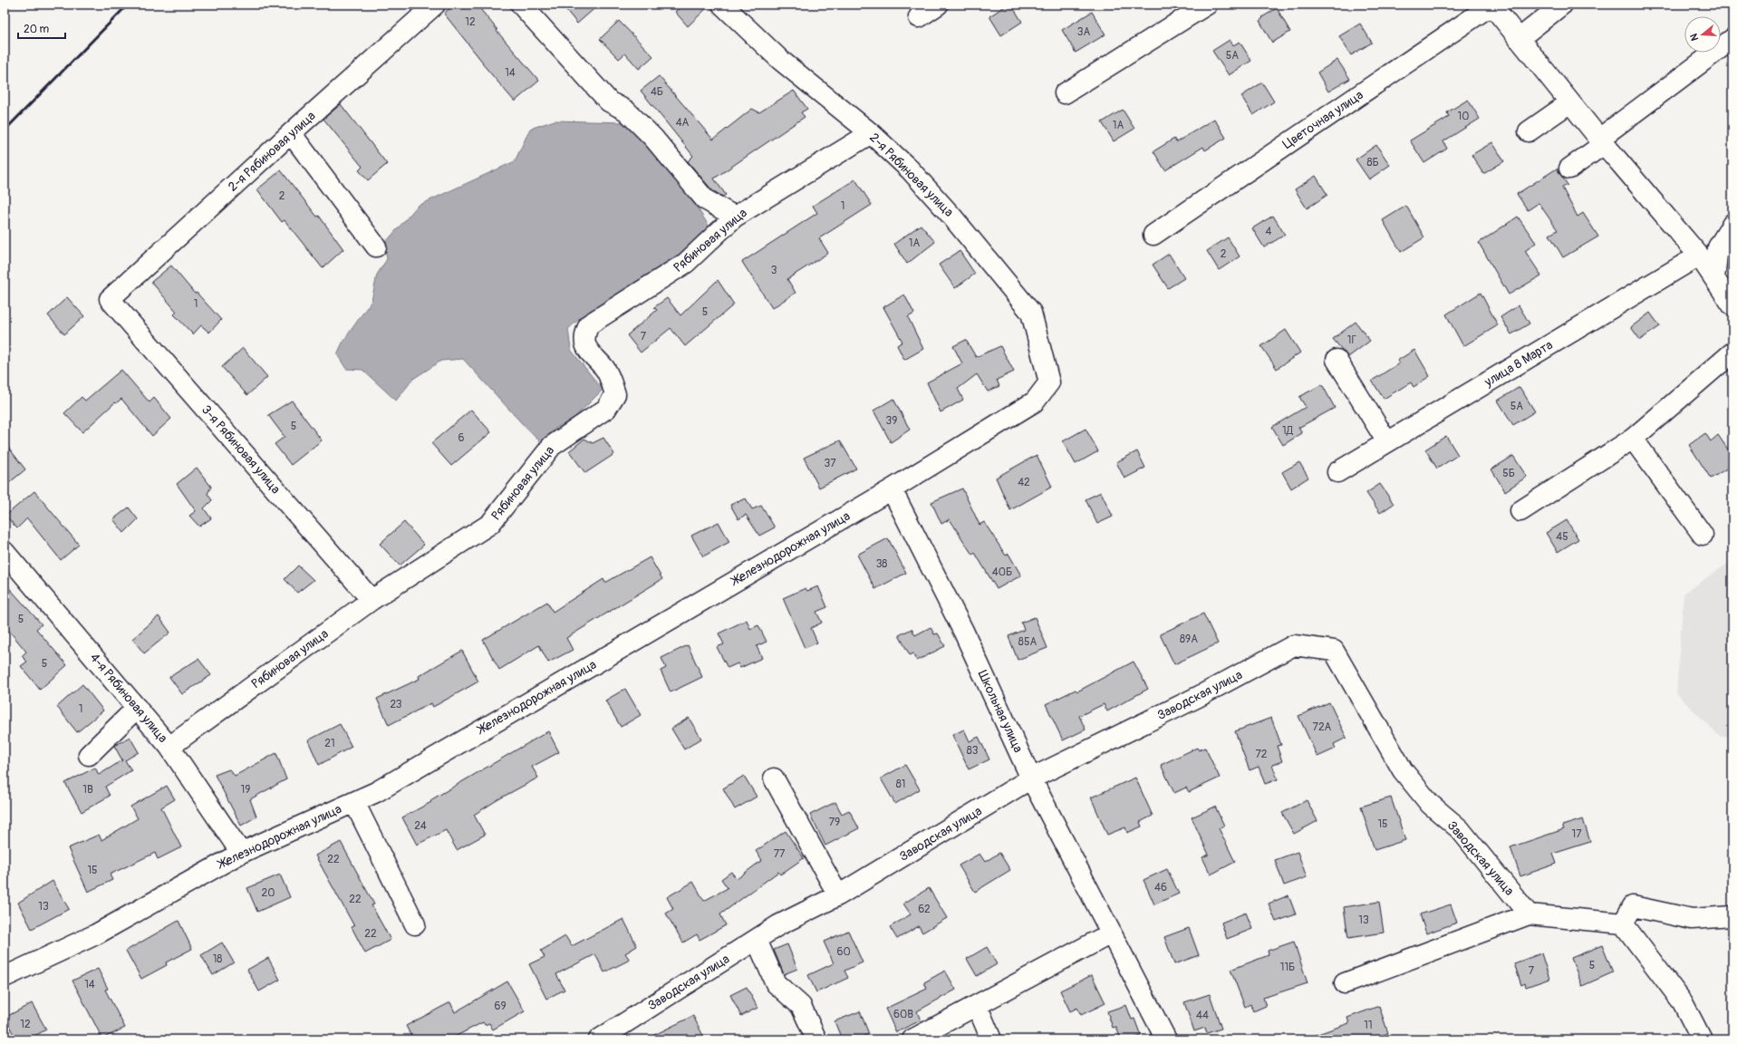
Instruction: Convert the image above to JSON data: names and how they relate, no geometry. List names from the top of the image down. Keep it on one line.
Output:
{"streets":{"street":["Цветочная улица","2-я Рябиновая улица","Рябиновая улица","улица 8 Марта","3-я Рябиновая улица","Железнодорожная улица","Заводская улица","4-я Рябиновая улица","Школьная улица"]},"crossings":[["2-я Рябиновая улица","Рябиновая улица"],["2-я Рябиновая улица","3-я Рябиновая улица"],["2-я Рябиновая улица","Железнодорожная улица"],["Рябиновая улица","3-я Рябиновая улица"],["Рябиновая улица","4-я Рябиновая улица"],["Железнодорожная улица","4-я Рябиновая улица"],["Железнодорожная улица","Школьная улица"],["Заводская улица","Школьная улица"]],"house_numbers":["12","3А","5А","14","4Б","10","4А","1А","8Б","2","1","4","1А","2","3","1","5","7","1Г","5А","39","5","1Д","6","37","5Б","42","45","38","40Б","5","89А","85А","5","23","1","72А","21","83","72","81","1В","19","79","15","24","17","77","22","15","46","20","22","13","62","13","22","60","18","5","11Б","7","14","69","60В","44","12","11"],"scale_bar":"20 m","north":"left"}
